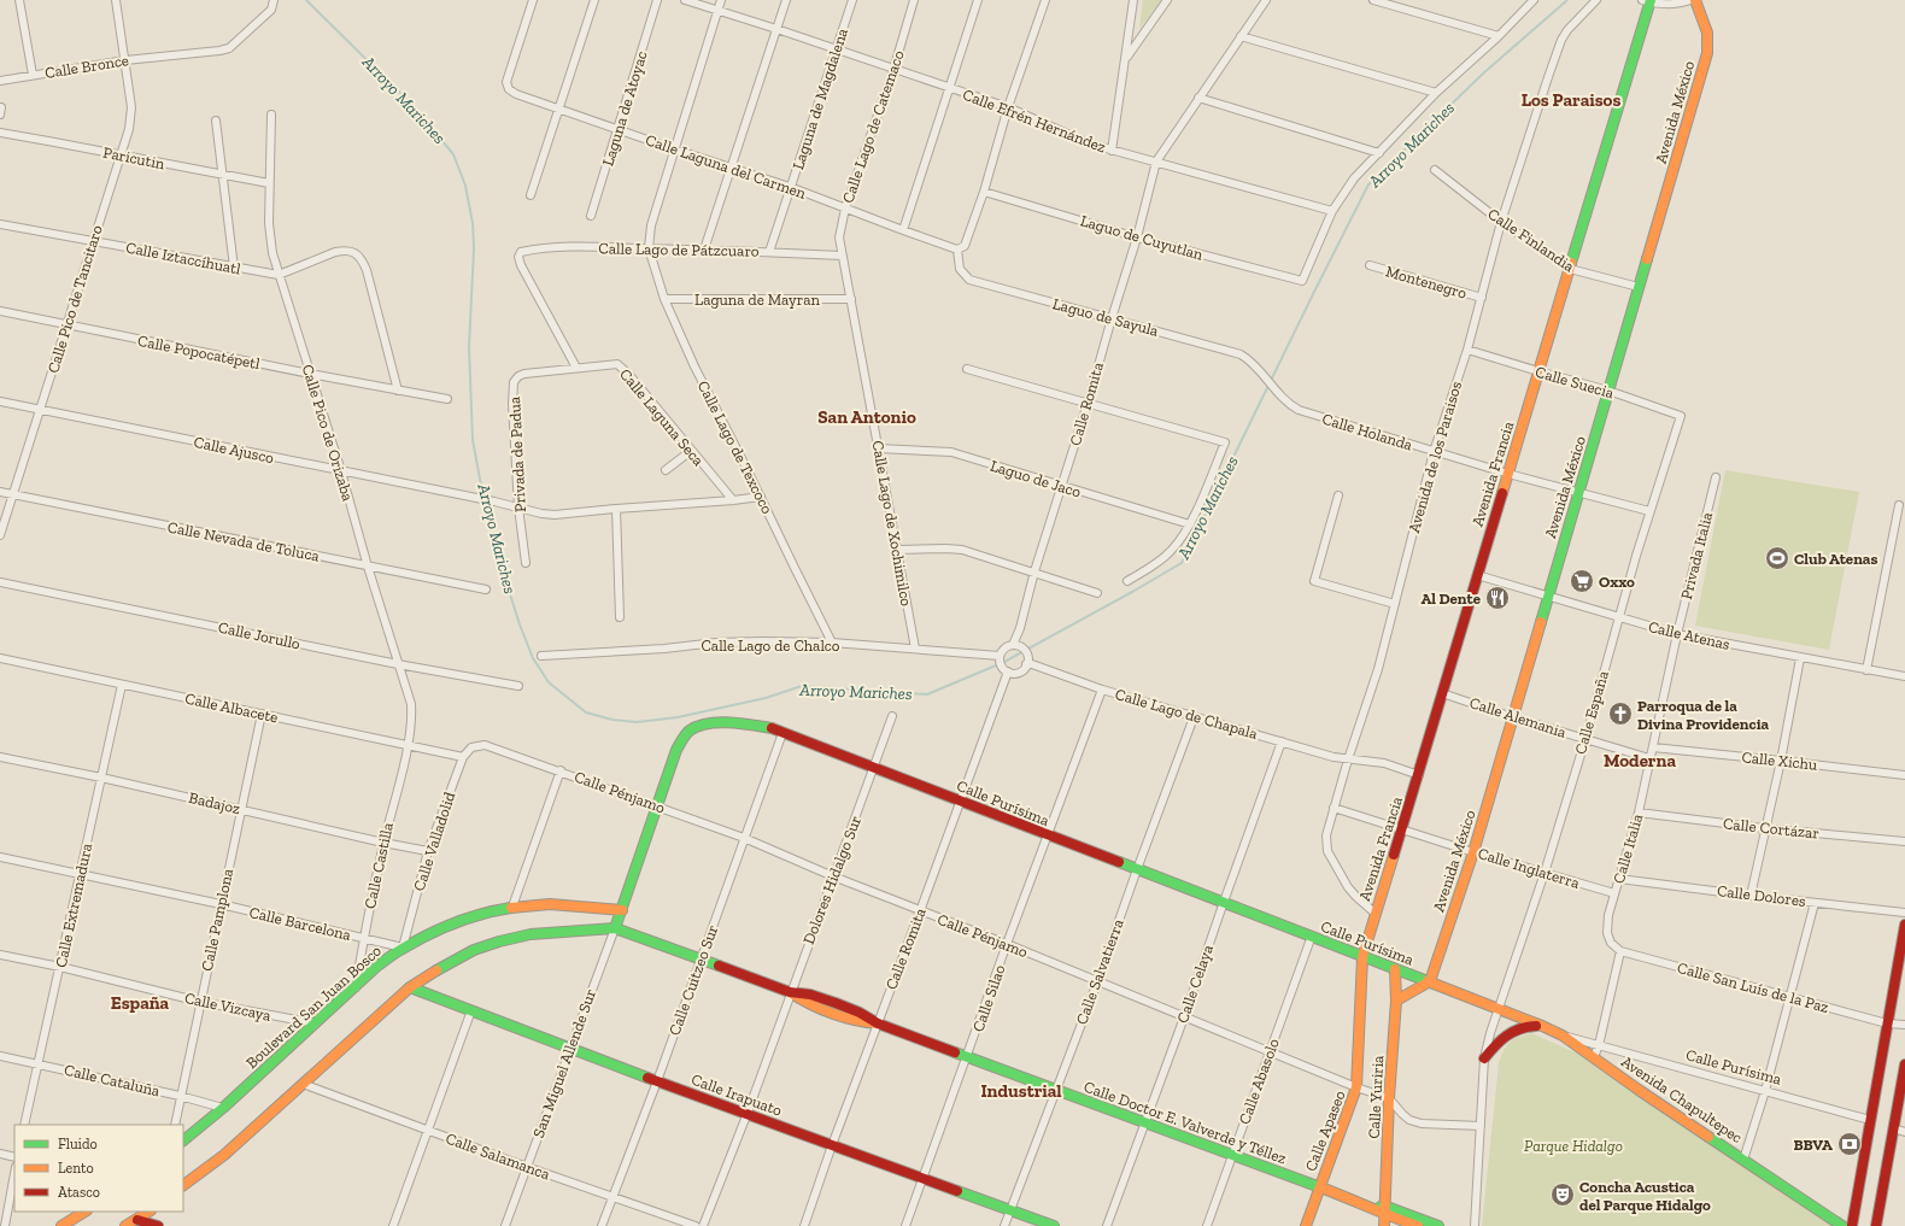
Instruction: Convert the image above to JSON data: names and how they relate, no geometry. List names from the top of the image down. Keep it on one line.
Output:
{"streets":{"street":["Calle Bronce","Laguna de Magdalena","Laguna de Atoyac","Avenida México","Calle Efrén Hernández","Calle Lago de Catemaco","Paricutin","Calle Laguna del Carmen","Laguo de Cuyutlan","Calle Finlandia","Calle Lago de Pátzcuaro","Calle Iztaccíhuatl","Montenegro","Calle Pico de Tancitaro","Laguna de Mayran","Laguo de Sayula","Calle Popocatépetl","Calle Suecia","Calle Romita","Calle Laguna Seca","Calle Holanda","Calle Pico de Orizaba","Calle Lago de Texcoco","Calle Ajusco","Privada de Padua","Avenida de los Paraisos","Avenida Francia","Laguo de Jaco","Calle Lago de Xochimilco","Calle Nevada de Toluca","Privada Italia","Calle Jorullo","Calle Atenas","Calle Lago de Chalco","Calle Albacete","Calle España","Calle Lago de Chapala","Calle Alemania","Calle Xichu","Calle Pénjamo","Badajoz","Calle Purísima","Calle Cortázar","Calle Valladolid","Calle Italia","Calle Castilla","Calle Inglaterra","Dolores Hidalgo Sur","Calle Dolores","Calle Extremadura","Calle Pamplona","Calle Barcelona","Calle Salvatierra","Calle Cuitzeo Sur","Calle Celaya","Calle San Luís de la Paz","Calle Silao","Calle Vizcaya","Boulevard San Juan Bosco","San Miguel Allende Sur","Calle Cataluña","Calle Abasolo","Calle Irapuato","Calle Yuriria","Avenida Chapultepec","Calle Doctor E. Valverde y Téllez","Calle Apaseo","Calle Salamanca"]},"crossings":[["Calle Bronce","Calle Pico de Tancitaro"],["Laguna de Magdalena","Calle Efrén Hernández"],["Laguna de Magdalena","Calle Laguna del Carmen"],["Laguna de Magdalena","Calle Lago de Pátzcuaro"],["Laguna de Atoyac","Calle Laguna del Carmen"],["Avenida México","Calle Finlandia"],["Avenida México","Calle Suecia"],["Avenida México","Calle Holanda"],["Avenida México","Calle Atenas"],["Avenida México","Calle Alemania"],["Avenida México","Calle Purísima"],["Avenida México","Calle Inglaterra"],["Calle Efrén Hernández","Calle Lago de Catemaco"],["Calle Efrén Hernández","Laguo de Cuyutlan"],["Calle Efrén Hernández","Calle Romita"],["Calle Lago de Catemaco","Calle Laguna del Carmen"],["Calle Lago de Catemaco","Calle Lago de Pátzcuaro"],["Calle Lago de Catemaco","Calle Lago de Xochimilco"],["Paricutin","Calle Pico de Tancitaro"],["Paricutin","Calle Pico de Orizaba"],["Calle Laguna del Carmen","Laguo de Sayula"],["Laguo de Cuyutlan","Calle Romita"],["Calle Finlandia","Avenida de los Paraisos"],["Calle Finlandia","Avenida Francia"],["Calle Lago de Pátzcuaro","Calle Laguna Seca"],["Calle Lago de Pátzcuaro","Calle Lago de Texcoco"],["Calle Lago de Pátzcuaro","Privada de Padua"],["Calle Lago de Pátzcuaro","Calle Lago de Xochimilco"],["Calle Iztaccíhuatl","Calle Pico de Tancitaro"],["Calle Iztaccíhuatl","Calle Pico de Orizaba"],["Montenegro","Avenida de los Paraisos"],["Calle Pico de Tancitaro","Calle Popocatépetl"],["Calle Pico de Tancitaro","Calle Ajusco"],["Calle Pico de Tancitaro","Calle Nevada de Toluca"],["Laguna de Mayran","Calle Lago de Texcoco"],["Laguna de Mayran","Calle Lago de Xochimilco"],["Laguo de Sayula","Calle Romita"],["Laguo de Sayula","Calle Holanda"],["Calle Popocatépetl","Calle Pico de Orizaba"],["Calle Suecia","Avenida de los Paraisos"],["Calle Suecia","Avenida Francia"],["Calle Suecia","Calle España"],["Calle Romita","Laguo de Jaco"],["Calle Romita","Calle Lago de Chalco"],["Calle Romita","Calle Lago de Chapala"],["Calle Romita","Calle Pénjamo"],["Calle Romita","Calle Purísima"],["Calle Romita","Calle Irapuato"],["Calle Romita","Calle Doctor E. Valverde y Téllez"],["Calle Laguna Seca","Calle Ajusco"],["Calle Laguna Seca","Privada de Padua"],["Calle Holanda","Avenida de los Paraisos"],["Calle Holanda","Avenida Francia"],["Calle Holanda","Calle España"],["Calle Pico de Orizaba","Calle Ajusco"],["Calle Pico de Orizaba","Calle Nevada de Toluca"],["Calle Pico de Orizaba","Calle Jorullo"],["Calle Pico de Orizaba","Calle Albacete"],["Calle Pico de Orizaba","Calle Castilla"],["Calle Lago de Texcoco","Calle Ajusco"],["Calle Lago de Texcoco","Calle Lago de Chalco"],["Calle Ajusco","Privada de Padua"],["Avenida de los Paraisos","Avenida Francia"],["Avenida de los Paraisos","Calle Lago de Chapala"],["Avenida de los Paraisos","Calle Inglaterra"],["Avenida Francia","Calle Atenas"],["Avenida Francia","Calle Alemania"],["Avenida Francia","Calle Purísima"],["Avenida Francia","Calle Inglaterra"],["Avenida Francia","Calle Apaseo"],["Laguo de Jaco","Calle Lago de Xochimilco"],["Calle Lago de Xochimilco","Calle Lago de Chalco"],["Privada Italia","Calle Atenas"],["Privada Italia","Calle Italia"],["Calle Atenas","Calle España"],["Calle Atenas","Calle Italia"],["Calle Lago de Chalco","Calle Lago de Chapala"],["Calle Albacete","Calle Pénjamo"],["Calle Albacete","Calle Valladolid"],["Calle Albacete","Calle Castilla"],["Calle Albacete","Calle Extremadura"],["Calle Albacete","Calle Pamplona"],["Calle España","Calle Alemania"],["Calle España","Calle Pénjamo"],["Calle España","Calle Purísima"],["Calle España","Calle Inglaterra"],["Calle España","Avenida Chapultepec"],["Calle Lago de Chapala","Calle Salvatierra"],["Calle Lago de Chapala","Calle Celaya"],["Calle Lago de Chapala","Calle Silao"],["Calle Alemania","Calle Italia"],["Calle Xichu","Calle Italia"],["Calle Pénjamo","Calle Purísima"],["Calle Pénjamo","Calle Valladolid"],["Calle Pénjamo","Dolores Hidalgo Sur"],["Calle Pénjamo","Calle Salvatierra"],["Calle Pénjamo","Calle Cuitzeo Sur"],["Calle Pénjamo","Calle Celaya"],["Calle Pénjamo","Calle Silao"],["Calle Pénjamo","Calle Abasolo"],["Calle Pénjamo","Calle Yuriria"],["Calle Pénjamo","Calle Apaseo"],["Badajoz","Calle Valladolid"],["Badajoz","Calle Castilla"],["Badajoz","Calle Extremadura"],["Badajoz","Calle Pamplona"],["Calle Purísima","Dolores Hidalgo Sur"],["Calle Purísima","Calle Salvatierra"],["Calle Purísima","Calle Cuitzeo Sur"],["Calle Purísima","Calle Celaya"],["Calle Purísima","Calle Silao"],["Calle Purísima","Boulevard San Juan Bosco"],["Calle Purísima","San Miguel Allende Sur"],["Calle Purísima","Calle Abasolo"],["Calle Purísima","Calle Yuriria"],["Calle Purísima","Avenida Chapultepec"],["Calle Purísima","Calle Doctor E. Valverde y Téllez"],["Calle Purísima","Calle Apaseo"],["Calle Cortázar","Calle Italia"],["Calle Valladolid","Calle Barcelona"],["Calle Valladolid","Boulevard San Juan Bosco"],["Calle Italia","Calle Inglaterra"],["Calle Italia","Calle Dolores"],["Calle Italia","Calle San Luís de la Paz"],["Calle Castilla","Calle Barcelona"],["Calle Castilla","Boulevard San Juan Bosco"],["Dolores Hidalgo Sur","Calle Irapuato"],["Dolores Hidalgo Sur","Calle Doctor E. Valverde y Téllez"],["Calle Extremadura","Calle Barcelona"],["Calle Extremadura","Calle Vizcaya"],["Calle Extremadura","Calle Cataluña"],["Calle Pamplona","Calle Barcelona"],["Calle Pamplona","Calle Vizcaya"],["Calle Pamplona","Calle Cataluña"],["Calle Barcelona","Boulevard San Juan Bosco"],["Calle Salvatierra","Calle Irapuato"],["Calle Salvatierra","Calle Doctor E. Valverde y Téllez"],["Calle Cuitzeo Sur","Calle Irapuato"],["Calle Cuitzeo Sur","Calle Doctor E. Valverde y Téllez"],["Calle Cuitzeo Sur","Calle Salamanca"],["Calle Celaya","Calle Doctor E. Valverde y Téllez"],["Calle Silao","Calle Irapuato"],["Calle Silao","Calle Doctor E. Valverde y Téllez"],["Calle Vizcaya","Boulevard San Juan Bosco"],["Boulevard San Juan Bosco","Calle Cataluña"],["San Miguel Allende Sur","Calle Irapuato"],["San Miguel Allende Sur","Calle Doctor E. Valverde y Téllez"],["San Miguel Allende Sur","Calle Salamanca"],["Calle Abasolo","Calle Doctor E. Valverde y Téllez"],["Calle Yuriria","Calle Doctor E. Valverde y Téllez"],["Calle Doctor E. Valverde y Téllez","Calle Apaseo"]],"districts":["Los Paraisos","San Antonio","Moderna","España","Industrial"],"water":["Arroyo Mariches"],"parks":["Parque Hidalgo"],"places":{"sports":["Club Atenas"],"supermarket":["Oxxo"],"restaurant":["Al Dente"],"church":["Parroqua de la Divina Providencia"],"bank":["BBVA"],"theatre":["Concha Acustica del Parque Hidalgo"]},"legend":["Fluido","Lento","Atasco"]}
